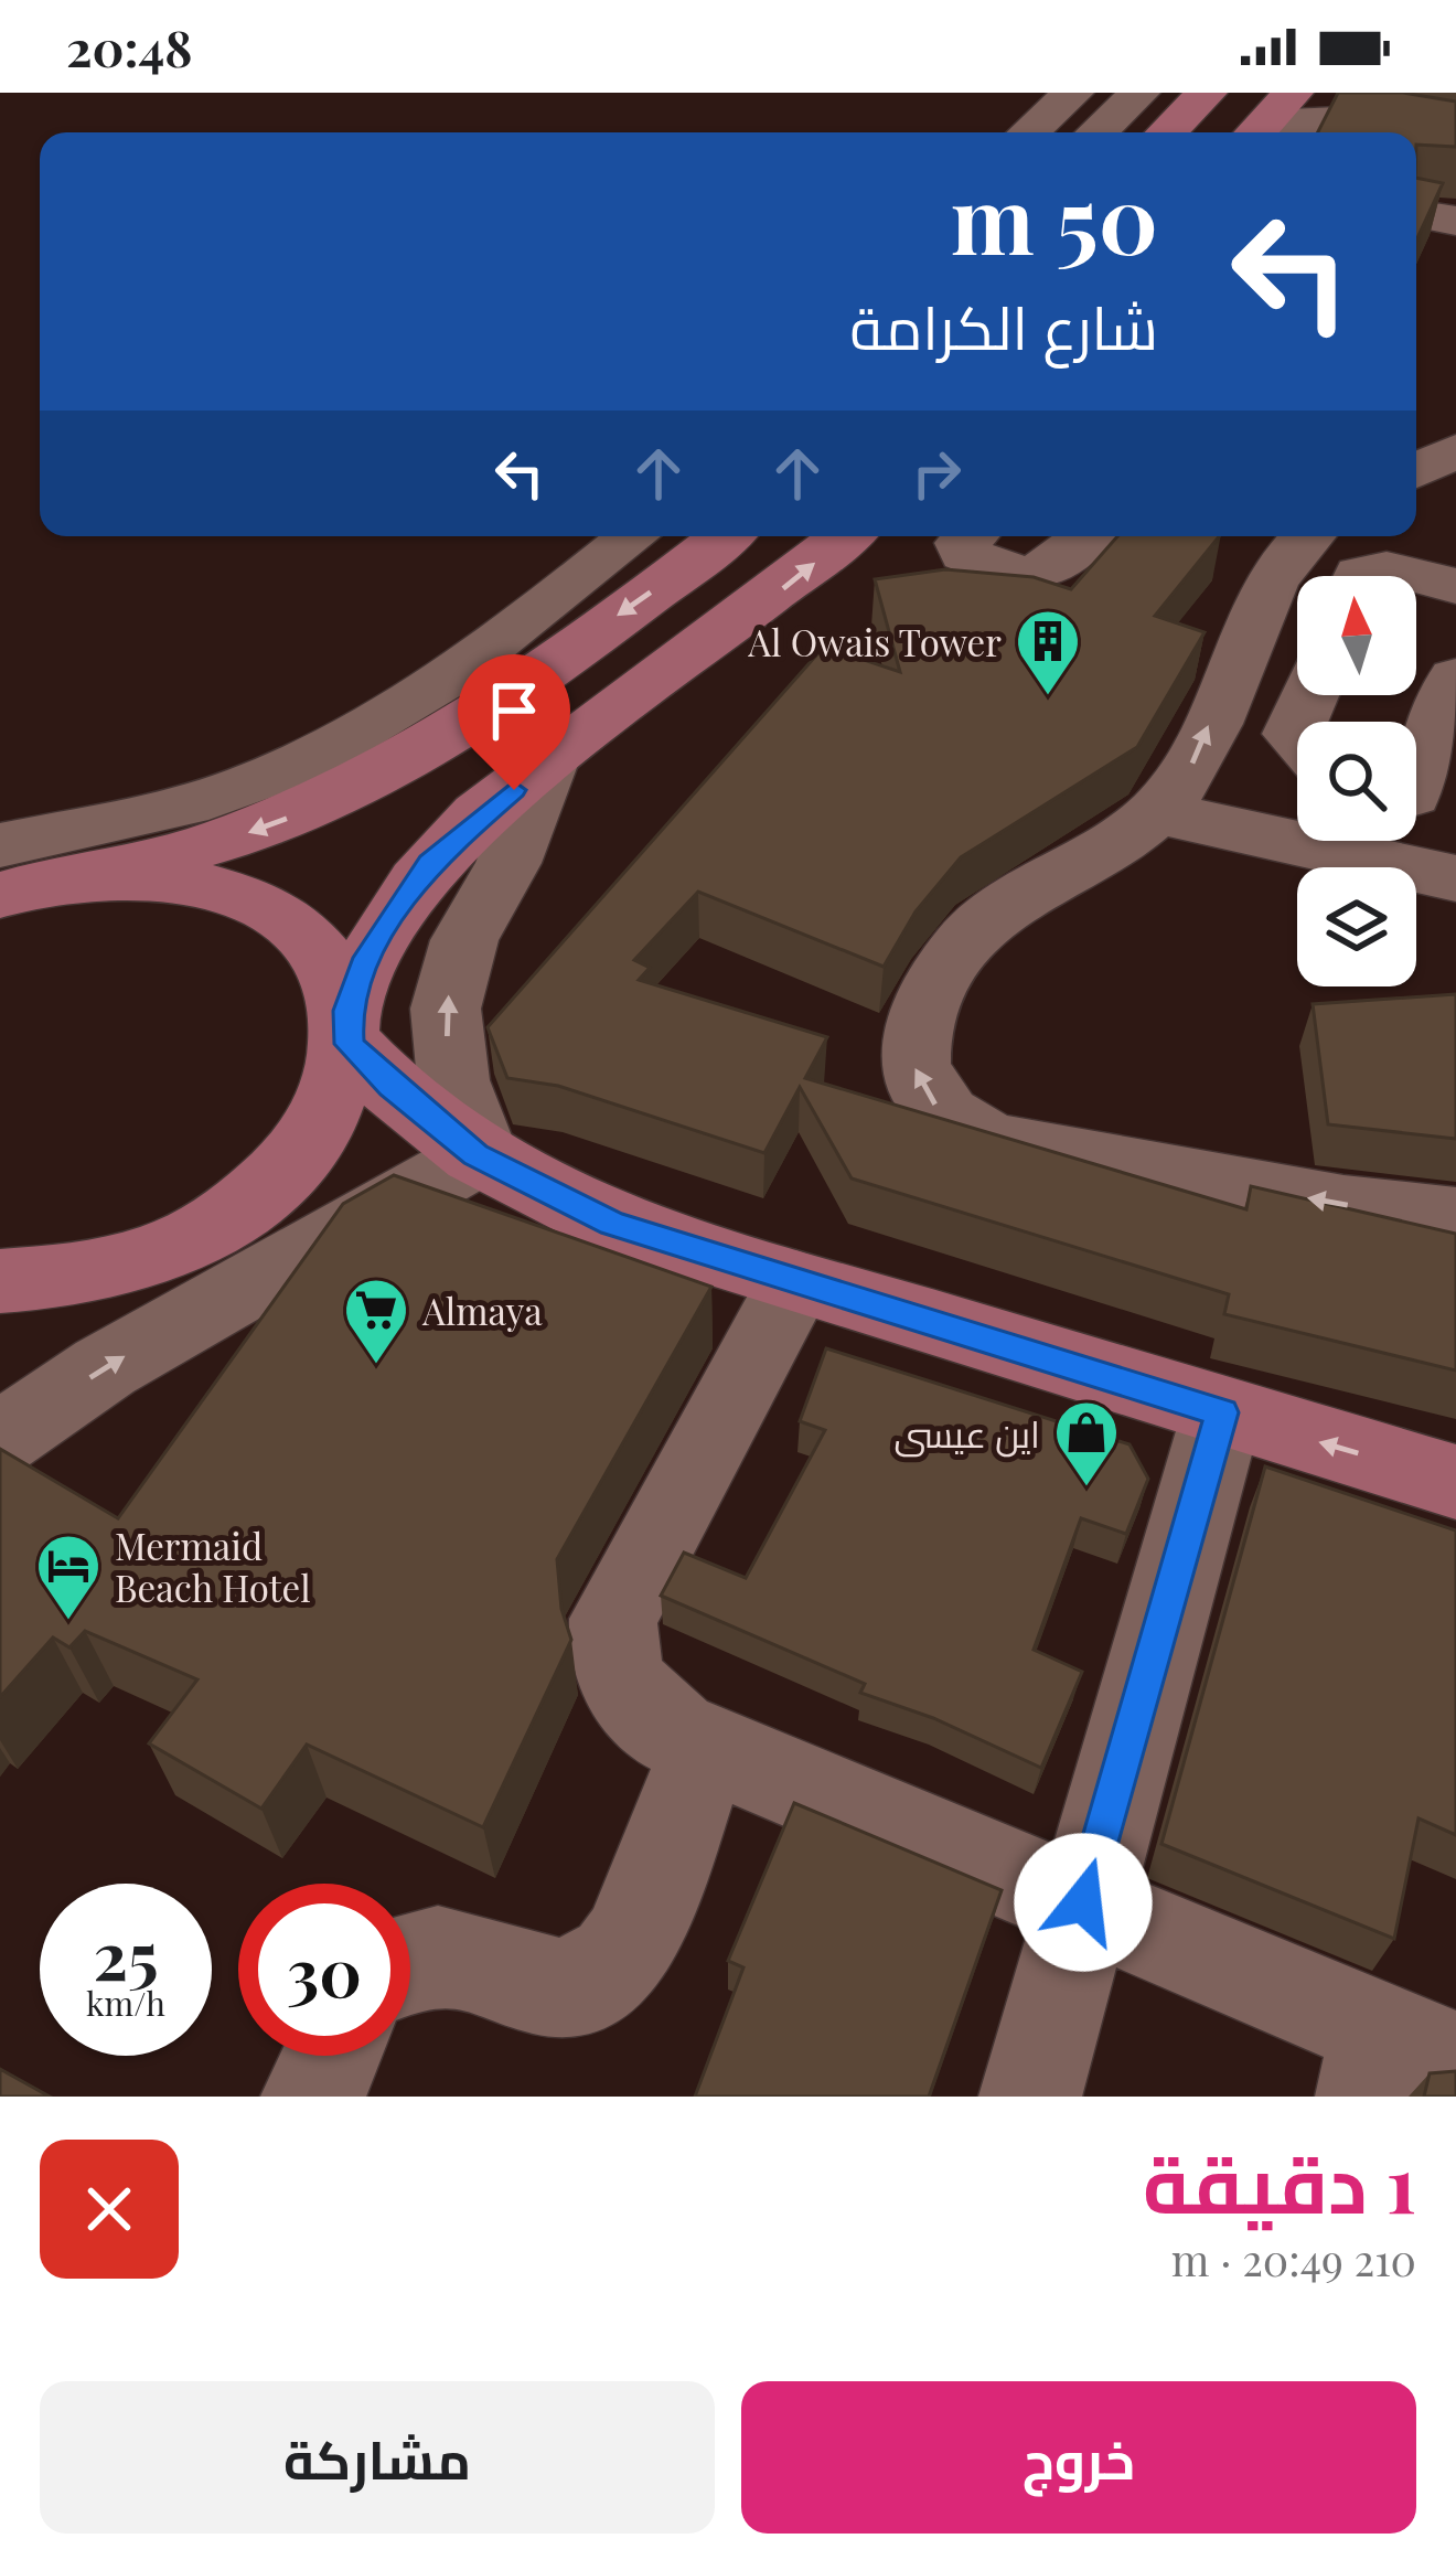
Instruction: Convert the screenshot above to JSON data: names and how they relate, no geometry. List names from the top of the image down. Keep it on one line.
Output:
{"places":{"building":["Al Owais Tower"],"supermarket":["Almaya"],"shop":["اين عيسى"],"hotel":["Mermaid Beach Hotel"]},"north":"top","page":{"status":"20:48","turn":["50 m","شارع الكرامة"],"speed":"25 km/h","limit":"30","heading":["1 دقيقة","210 m · 20:49"],"buttons":["خروج","مشاركة"]}}
